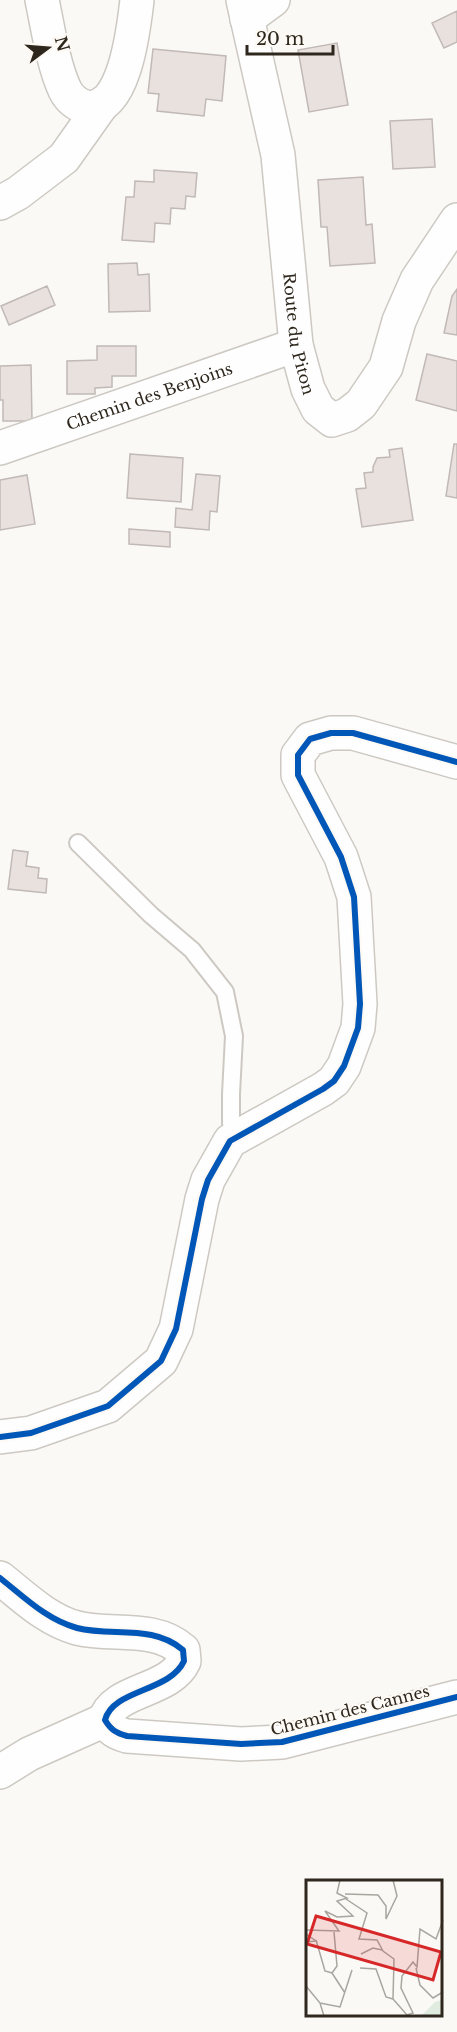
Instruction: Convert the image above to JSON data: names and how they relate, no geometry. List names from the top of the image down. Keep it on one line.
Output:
{"streets":{"street":["Route du Piton","Chemin des Benjoins","Chemin des Cannes"]},"crossings":[["Route du Piton","Chemin des Benjoins"]],"scale_bar":"20 m","north":"right"}
